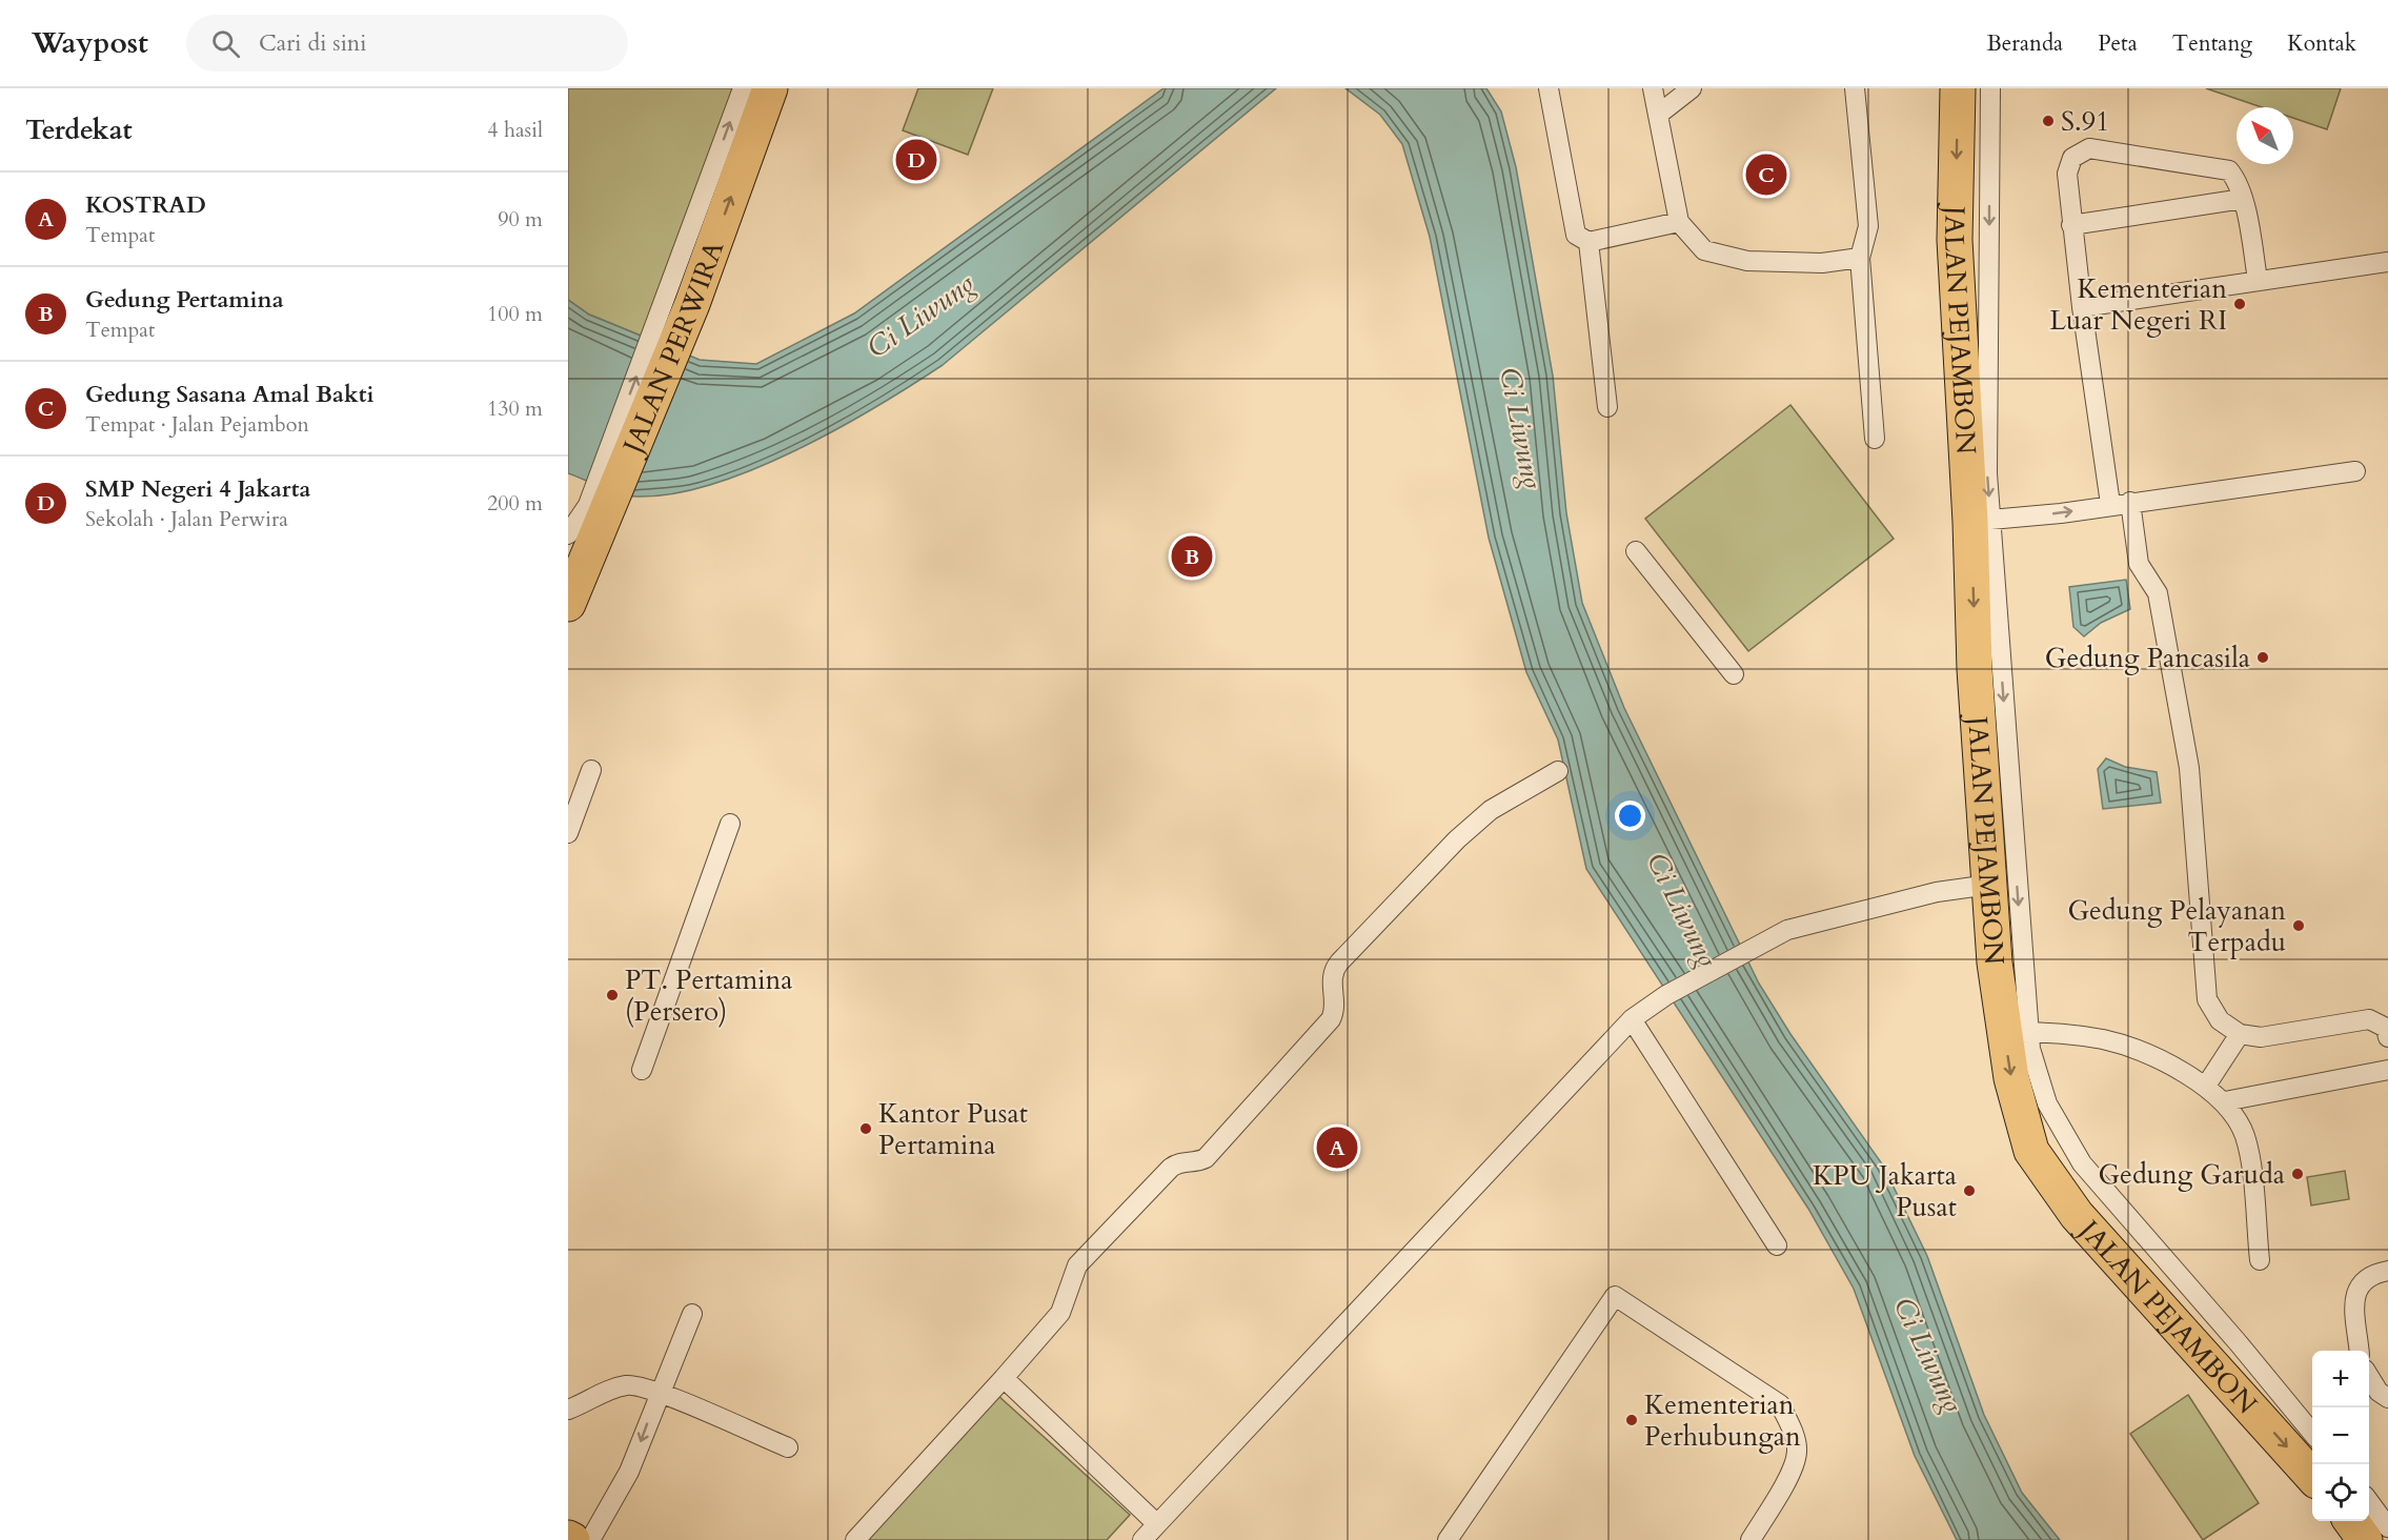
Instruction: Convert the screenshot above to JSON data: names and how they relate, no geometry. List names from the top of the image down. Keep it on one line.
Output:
{"streets":{"main road":["JALAN PEJAMBON","JALAN PERWIRA"]},"one_way":["JALAN PEJAMBON","JALAN PERWIRA"],"water":["Ci Liwung"],"places":["S.91","Kementerian Luar Negeri RI","Gedung Pancasila","Gedung Pelayanan Terpadu","PT. Pertamina (Persero)","Kantor Pusat Pertamina","Gedung Garuda","KPU Jakarta Pusat","Kementerian Perhubungan"],"north":"top left","page":{"header":"Waypost","search":"Cari di sini","nav":["Beranda","Peta","Tentang","Kontak"],"heading":["Terdekat","4 hasil"],"pins":["D","C","B","A"],"list":[{"mark":"A","name":"KOSTRAD","note":"Tempat","value":"90 m"},{"mark":"B","name":"Gedung Pertamina","note":"Tempat","value":"100 m"},{"mark":"C","name":"Gedung Sasana Amal Bakti","note":"Tempat · Jalan Pejambon","value":"130 m"},{"mark":"D","name":"SMP Negeri 4 Jakarta","note":"Sekolah · Jalan Perwira","value":"200 m"}],"map_buttons":["+","−"]}}
